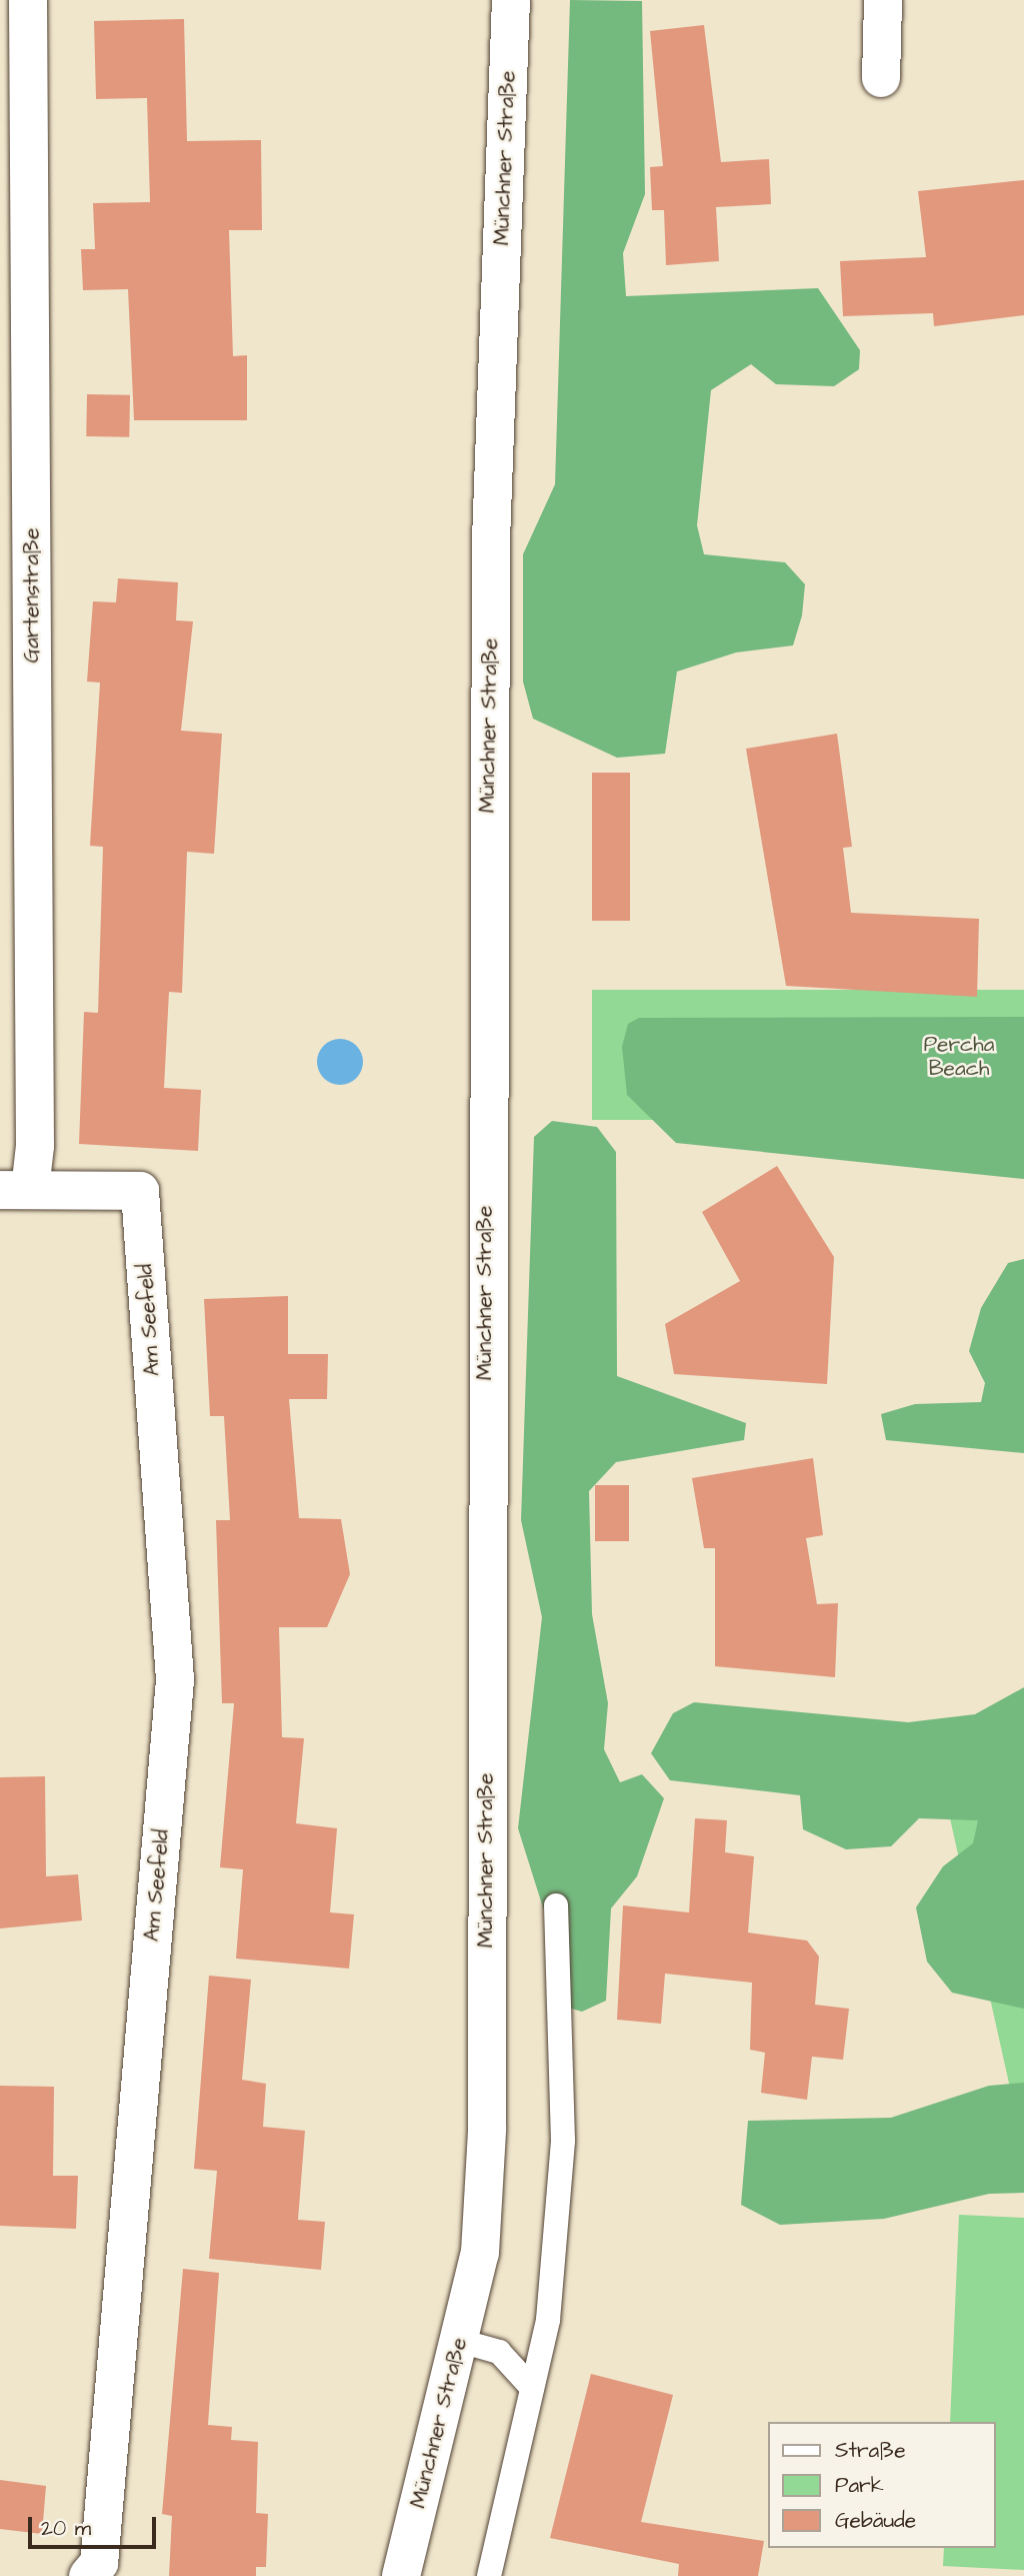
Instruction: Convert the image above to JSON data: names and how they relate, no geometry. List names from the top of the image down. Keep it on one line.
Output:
{"streets":{"street":["Münchner Straße","Gartenstraße","Am Seefeld"]},"crossings":[["Gartenstraße","Am Seefeld"]],"parks":["Percha Beach"],"legend":["Straße","Park","Gebäude"],"scale_bar":"20 m"}
